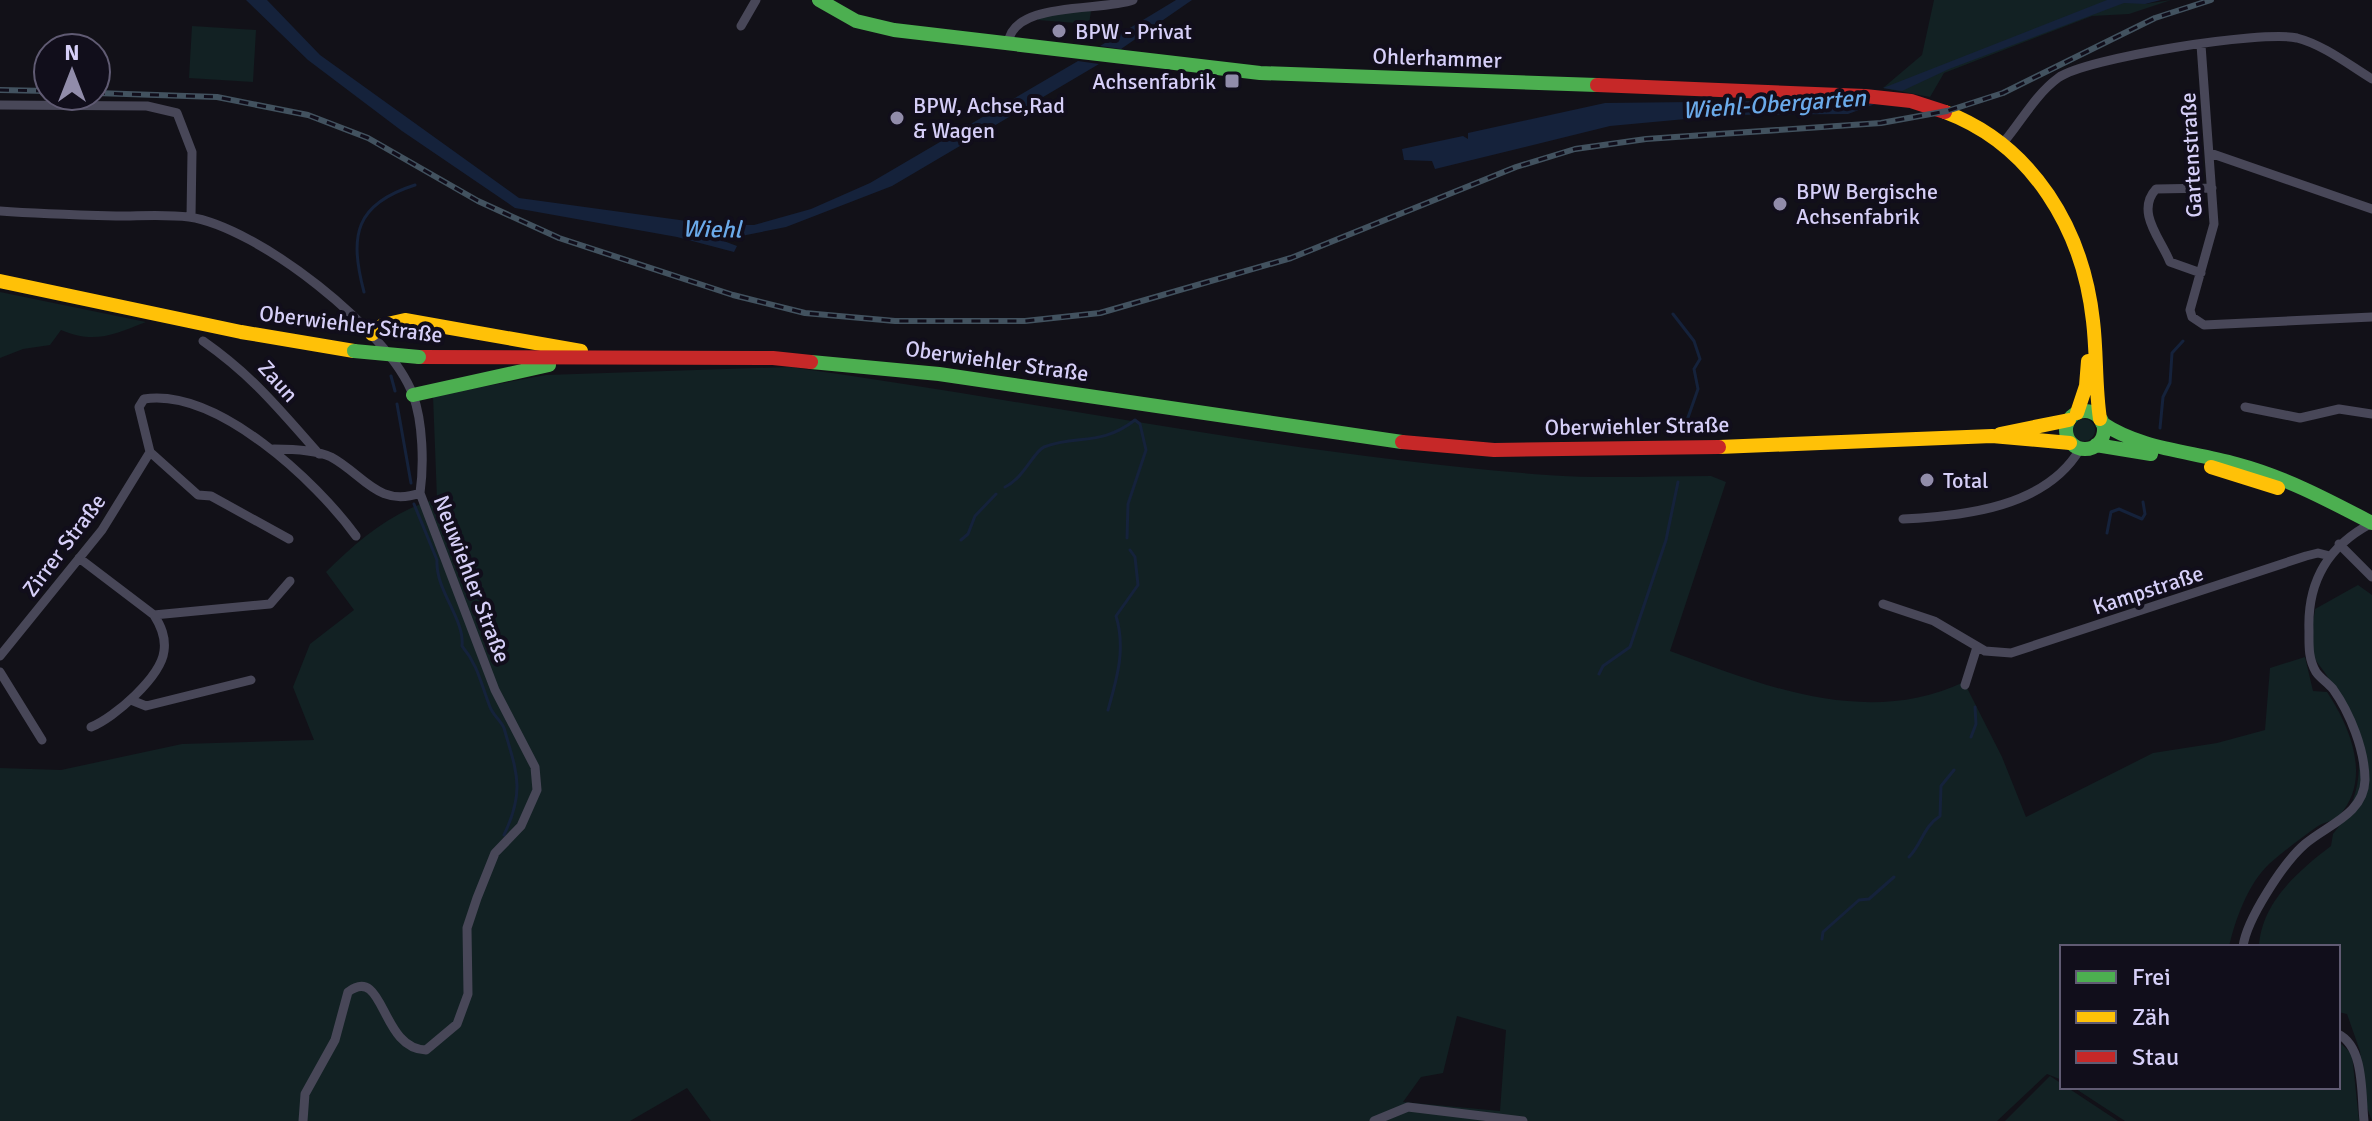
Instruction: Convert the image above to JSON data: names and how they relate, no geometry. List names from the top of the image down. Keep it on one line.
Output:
{"streets":{"main road":["Ohlerhammer","Oberwiehler Straße"],"street":["Gartenstraße","Zaun","Zirrer Straße","Neuwiehler Straße","Kampstraße"]},"crossings":[["Zaun","Zirrer Straße"],["Zaun","Neuwiehler Straße"]],"water":["Wiehl-Obergarten","Wiehl"],"places":{"other":["BPW - Privat","BPW, Achse,Rad & Wagen","BPW Bergische Achsenfabrik","Total"],"transit":["Achsenfabrik"]},"legend":["Frei","Zäh","Stau"],"north":"top"}
